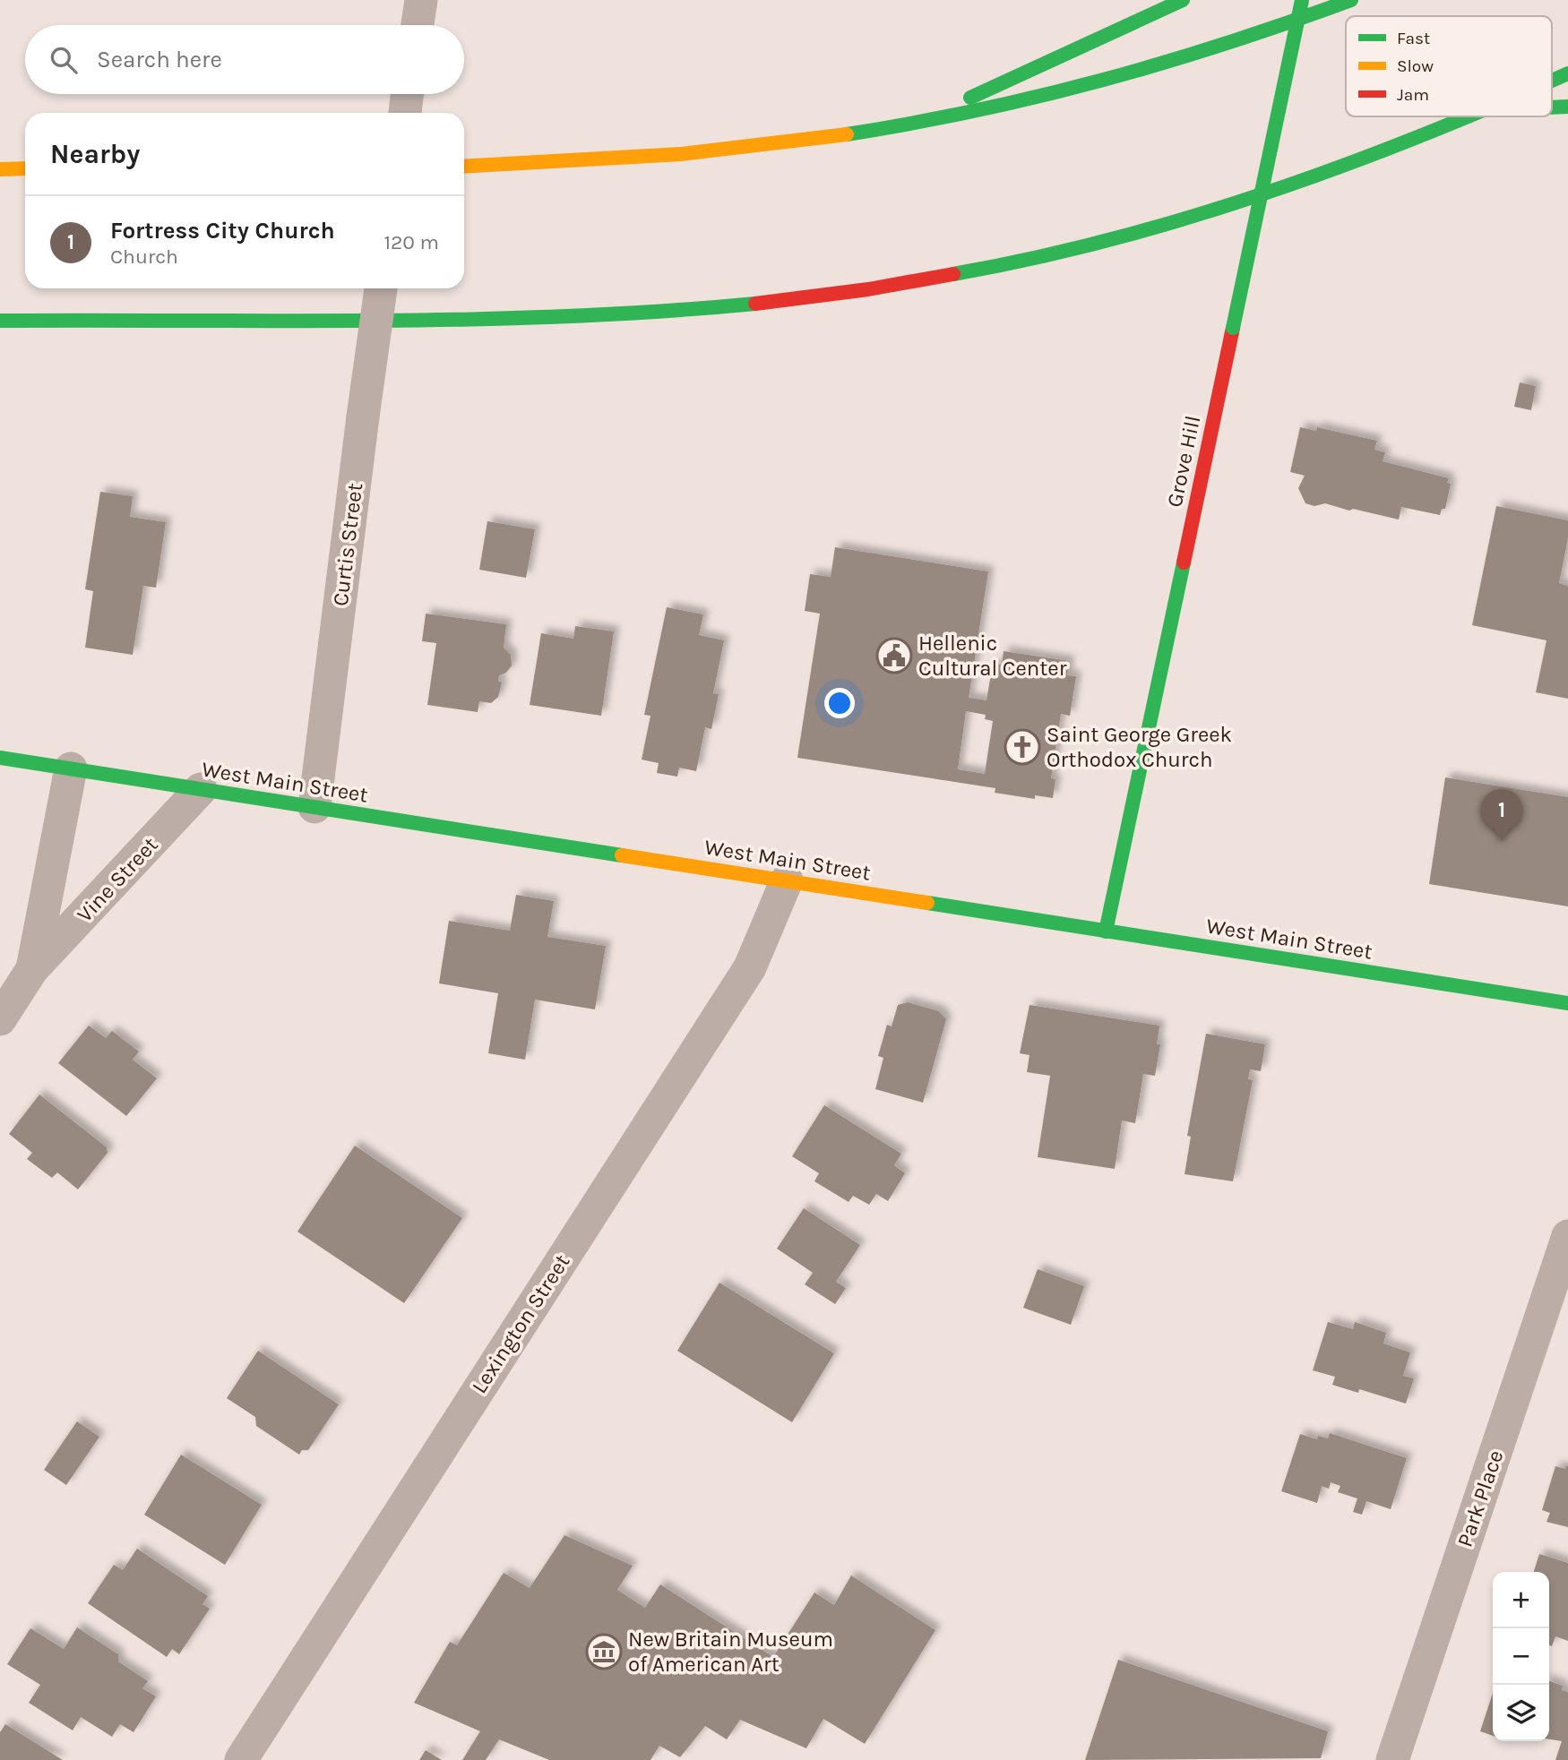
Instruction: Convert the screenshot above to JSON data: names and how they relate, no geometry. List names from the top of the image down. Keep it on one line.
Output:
{"streets":{"main road":["Grove Hill","West Main Street"],"street":["Curtis Street","Vine Street","Lexington Street","Park Place"]},"crossings":[["Grove Hill","West Main Street"],["Curtis Street","West Main Street"],["West Main Street","Vine Street"],["West Main Street","Lexington Street"]],"places":{"public building":["Hellenic Cultural Center"],"church":["Saint George Greek Orthodox Church"],"museum":["New Britain Museum of American Art"]},"legend":["Fast","Slow","Jam"],"page":{"search":"Search here","heading":"Nearby","list":[{"mark":"1","name":"Fortress City Church","note":"Church","value":"120 m"}],"pins":"1","map_buttons":["+","−"]}}
